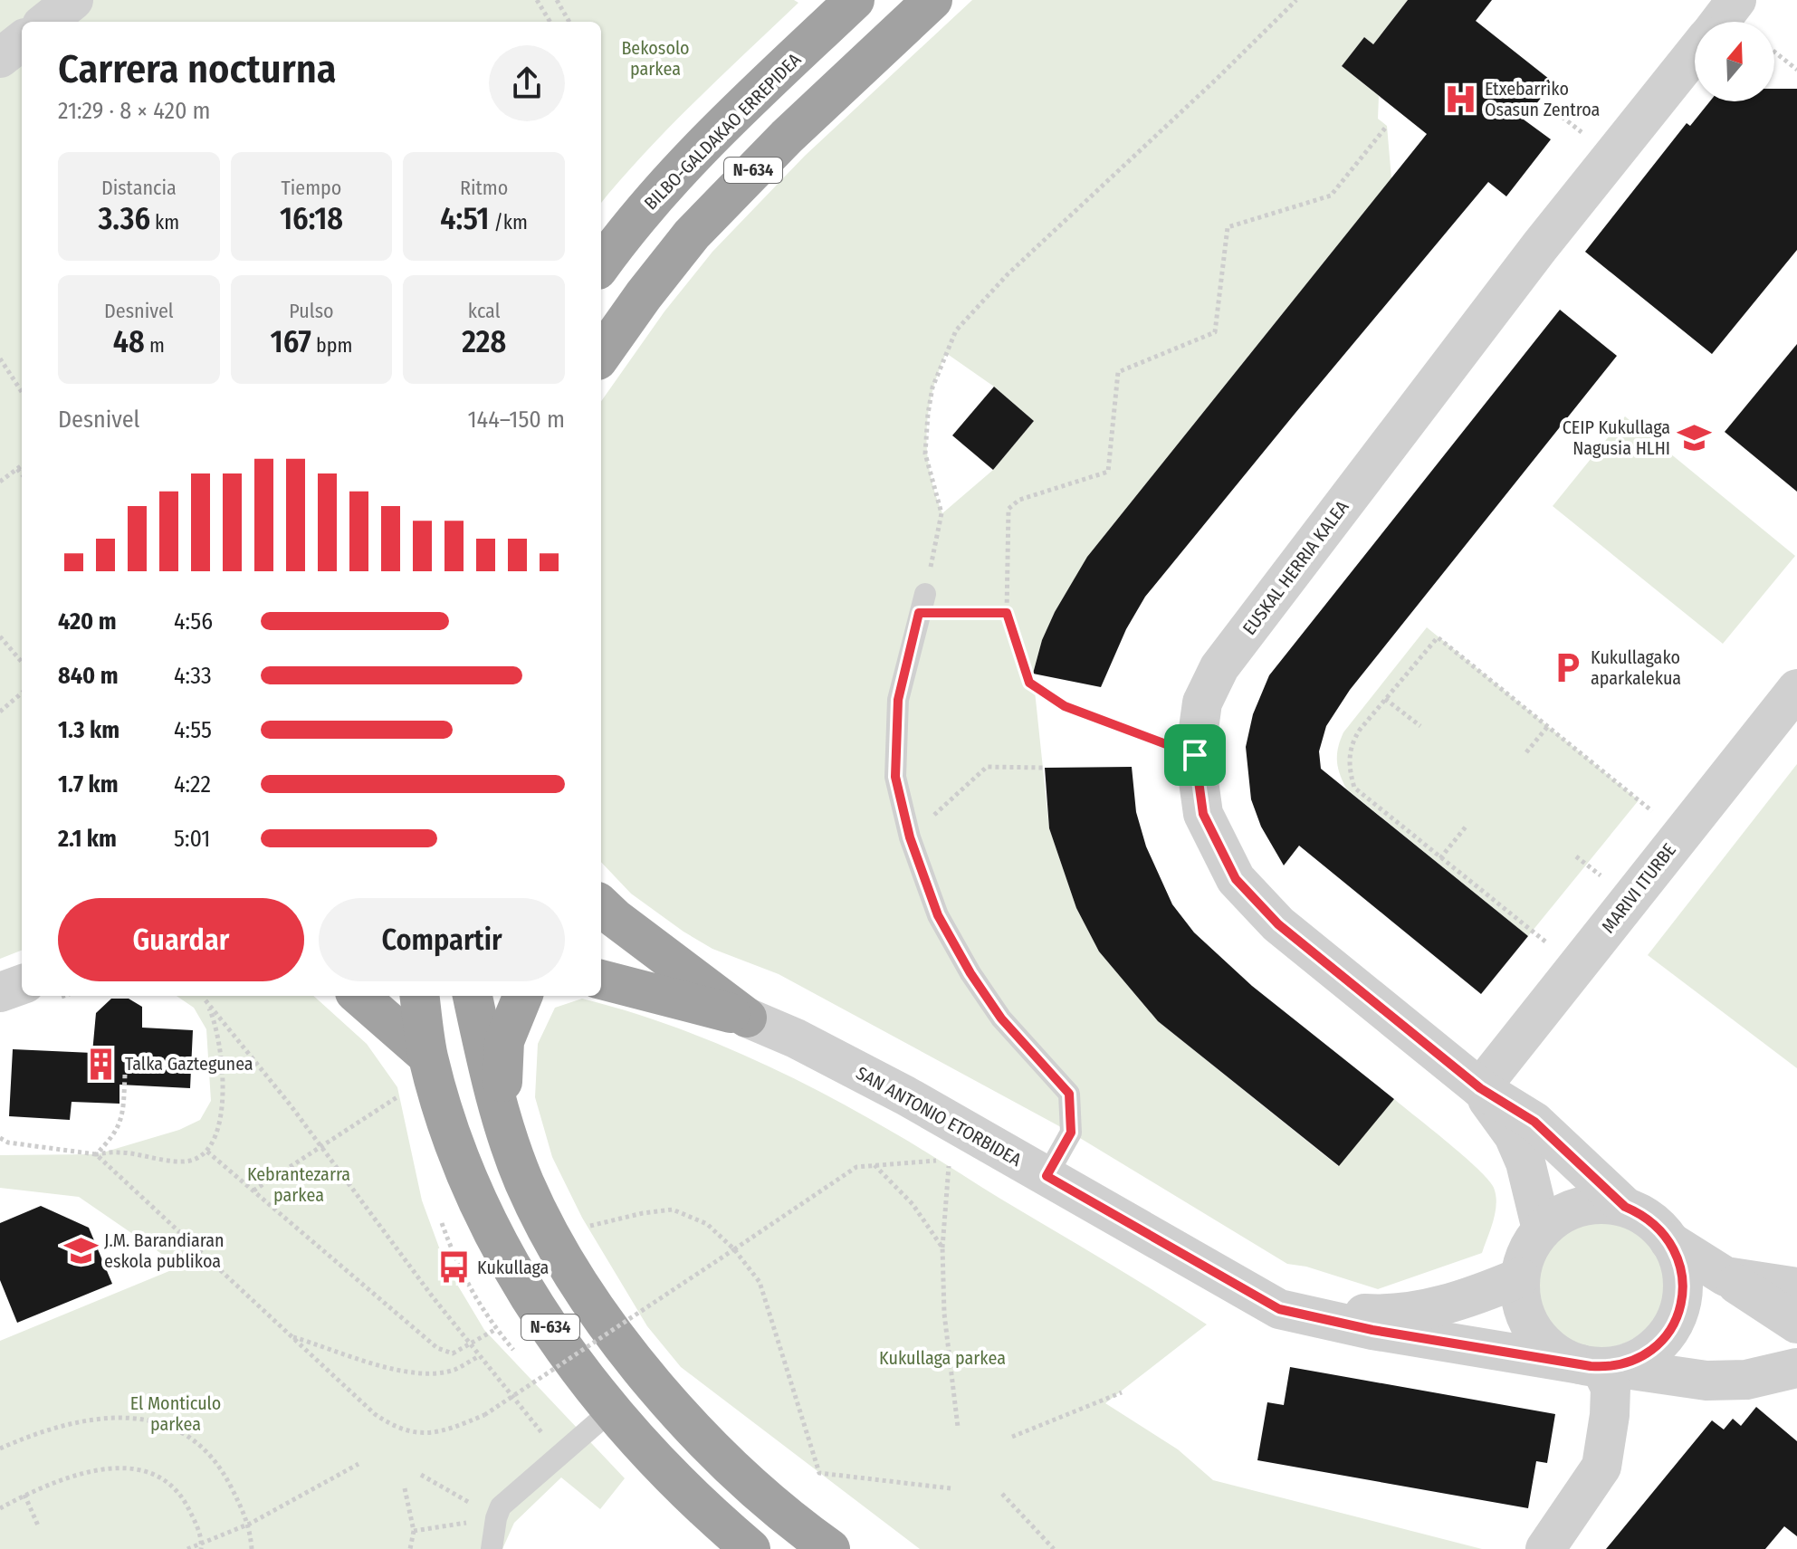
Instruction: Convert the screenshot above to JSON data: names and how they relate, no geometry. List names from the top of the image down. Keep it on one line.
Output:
{"streets":{"highway":["BILBO-GALDAKAO ERREPIDEA","N-634"],"street":["EUSKAL HERRIA KALEA","MARIVI ITURBE","SAN ANTONIO ETORBIDEA"]},"crossings":[["EUSKAL HERRIA KALEA","MARIVI ITURBE"],["EUSKAL HERRIA KALEA","SAN ANTONIO ETORBIDEA"]],"parks":["Bekosolo parkea","Kebrantezarra parkea","Kukullaga parkea","El Monticulo parkea"],"places":{"hospital":["Etxebarriko Osasun Zentroa"],"school or university":["CEIP Kukullaga Nagusia HLHI","J.M. Barandiaran eskola publikoa"],"parking":["Kukullagako aparkalekua"],"building":["Talka Gaztegunea"],"bus stop":["Kukullaga"]},"north":"top","page":{"heading":["Carrera nocturna","21:29 · 8 × 420 m"],"stats":[["Distancia","3.36 km"],["Tiempo","16:18"],["Ritmo","4:51 /km"],["Desnivel","48 m"],["Pulso","167 bpm"],["kcal","228"]],"chart":["Desnivel","144–150 m"],"list":[{"name":"420 m","note":"4:56"},{"name":"840 m","note":"4:33"},{"name":"1.3 km","note":"4:55"},{"name":"1.7 km","note":"4:22"},{"name":"2.1 km","note":"5:01"}],"buttons":["Guardar","Compartir"]}}
